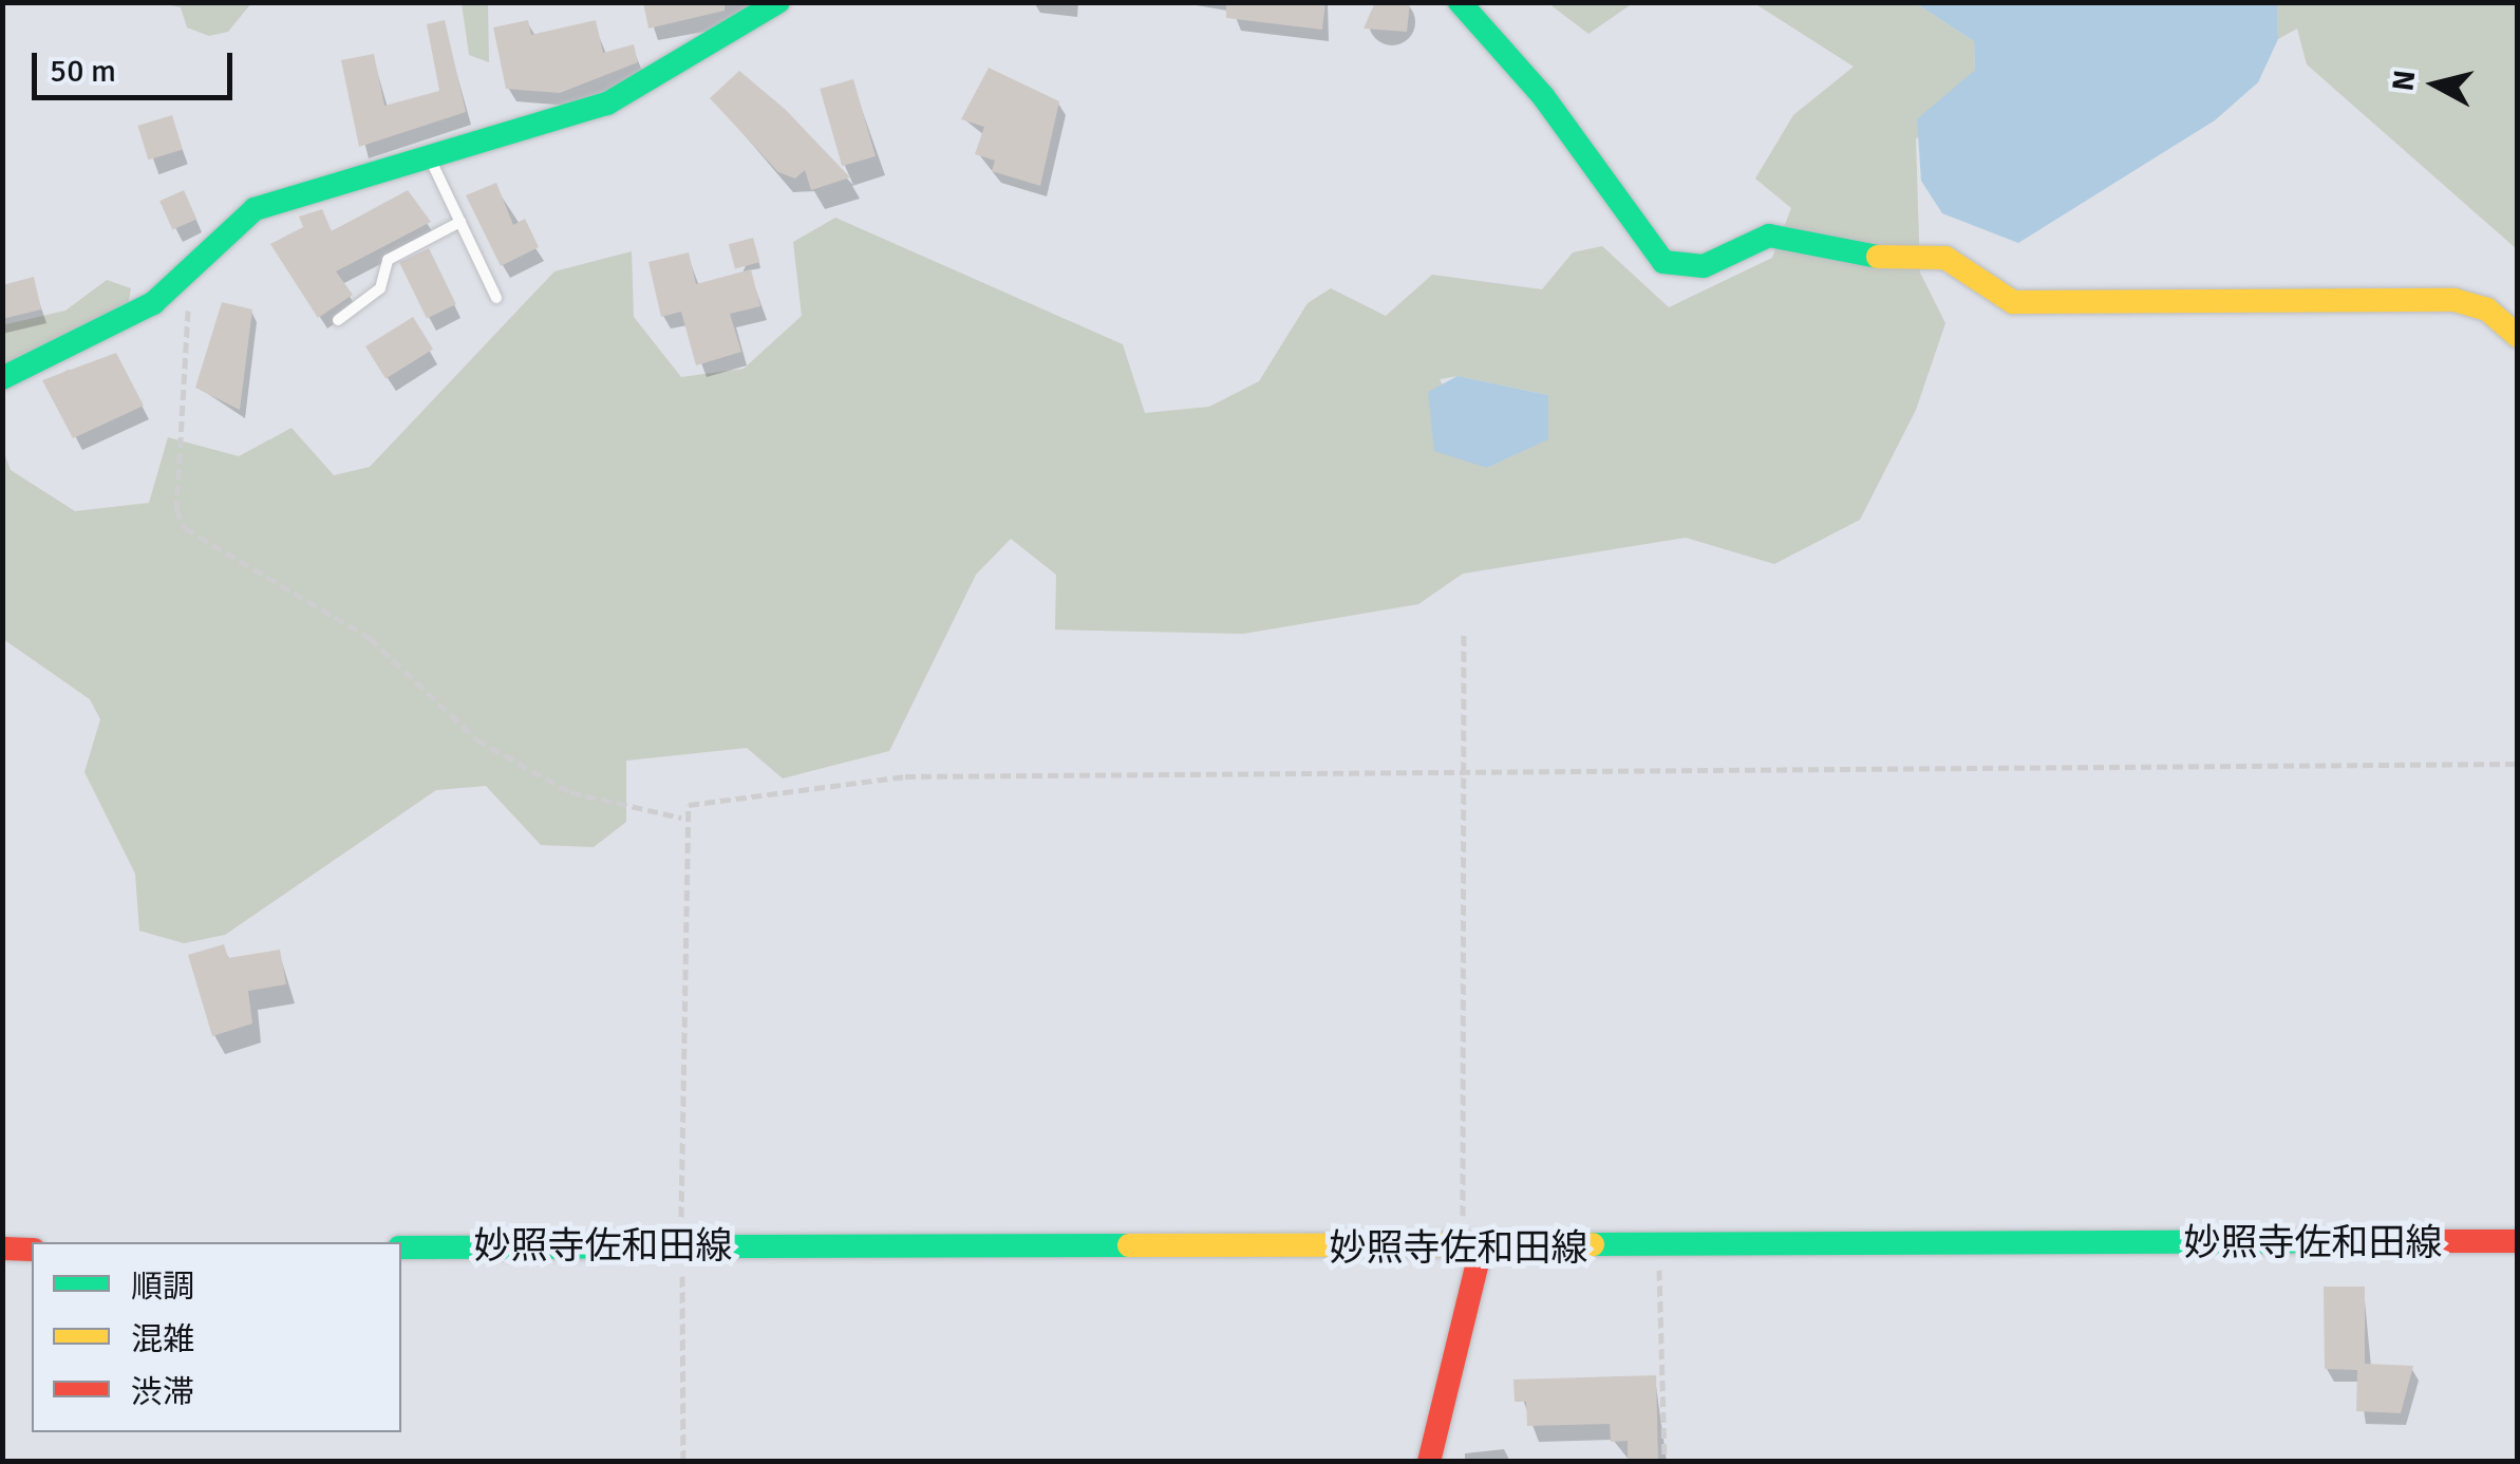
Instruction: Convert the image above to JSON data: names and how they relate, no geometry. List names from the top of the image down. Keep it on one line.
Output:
{"streets":{"street":["妙照寺佐和田線"]},"legend":["順調","混雑","渋滞"],"scale_bar":"50 m","north":"left"}
